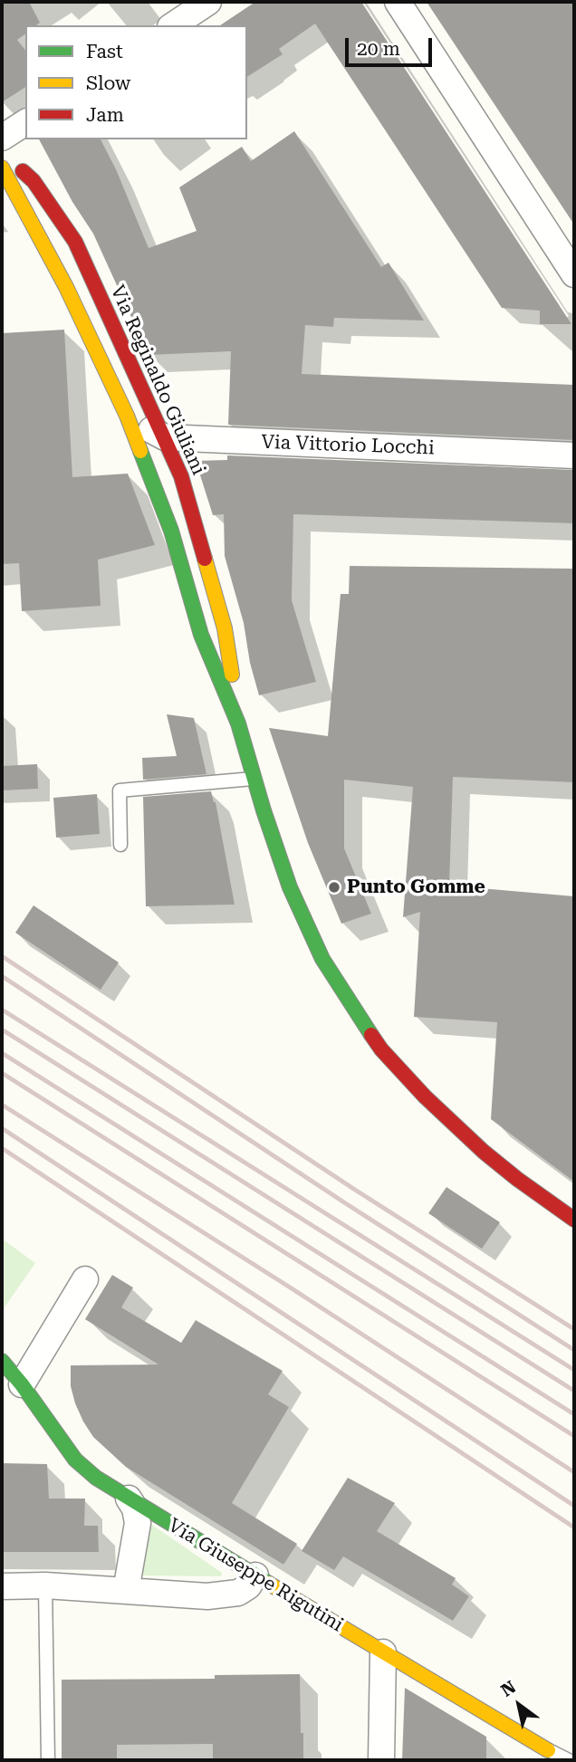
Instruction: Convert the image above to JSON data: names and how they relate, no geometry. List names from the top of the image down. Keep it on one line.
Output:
{"streets":{"main road":["Via Reginaldo Giuliani","Via Giuseppe Rigutini"],"street":["Via Vittorio Locchi"]},"crossings":[["Via Reginaldo Giuliani","Via Vittorio Locchi"]],"places":["Punto Gomme"],"legend":["Fast","Slow","Jam"],"scale_bar":"20 m","north":"top left"}
